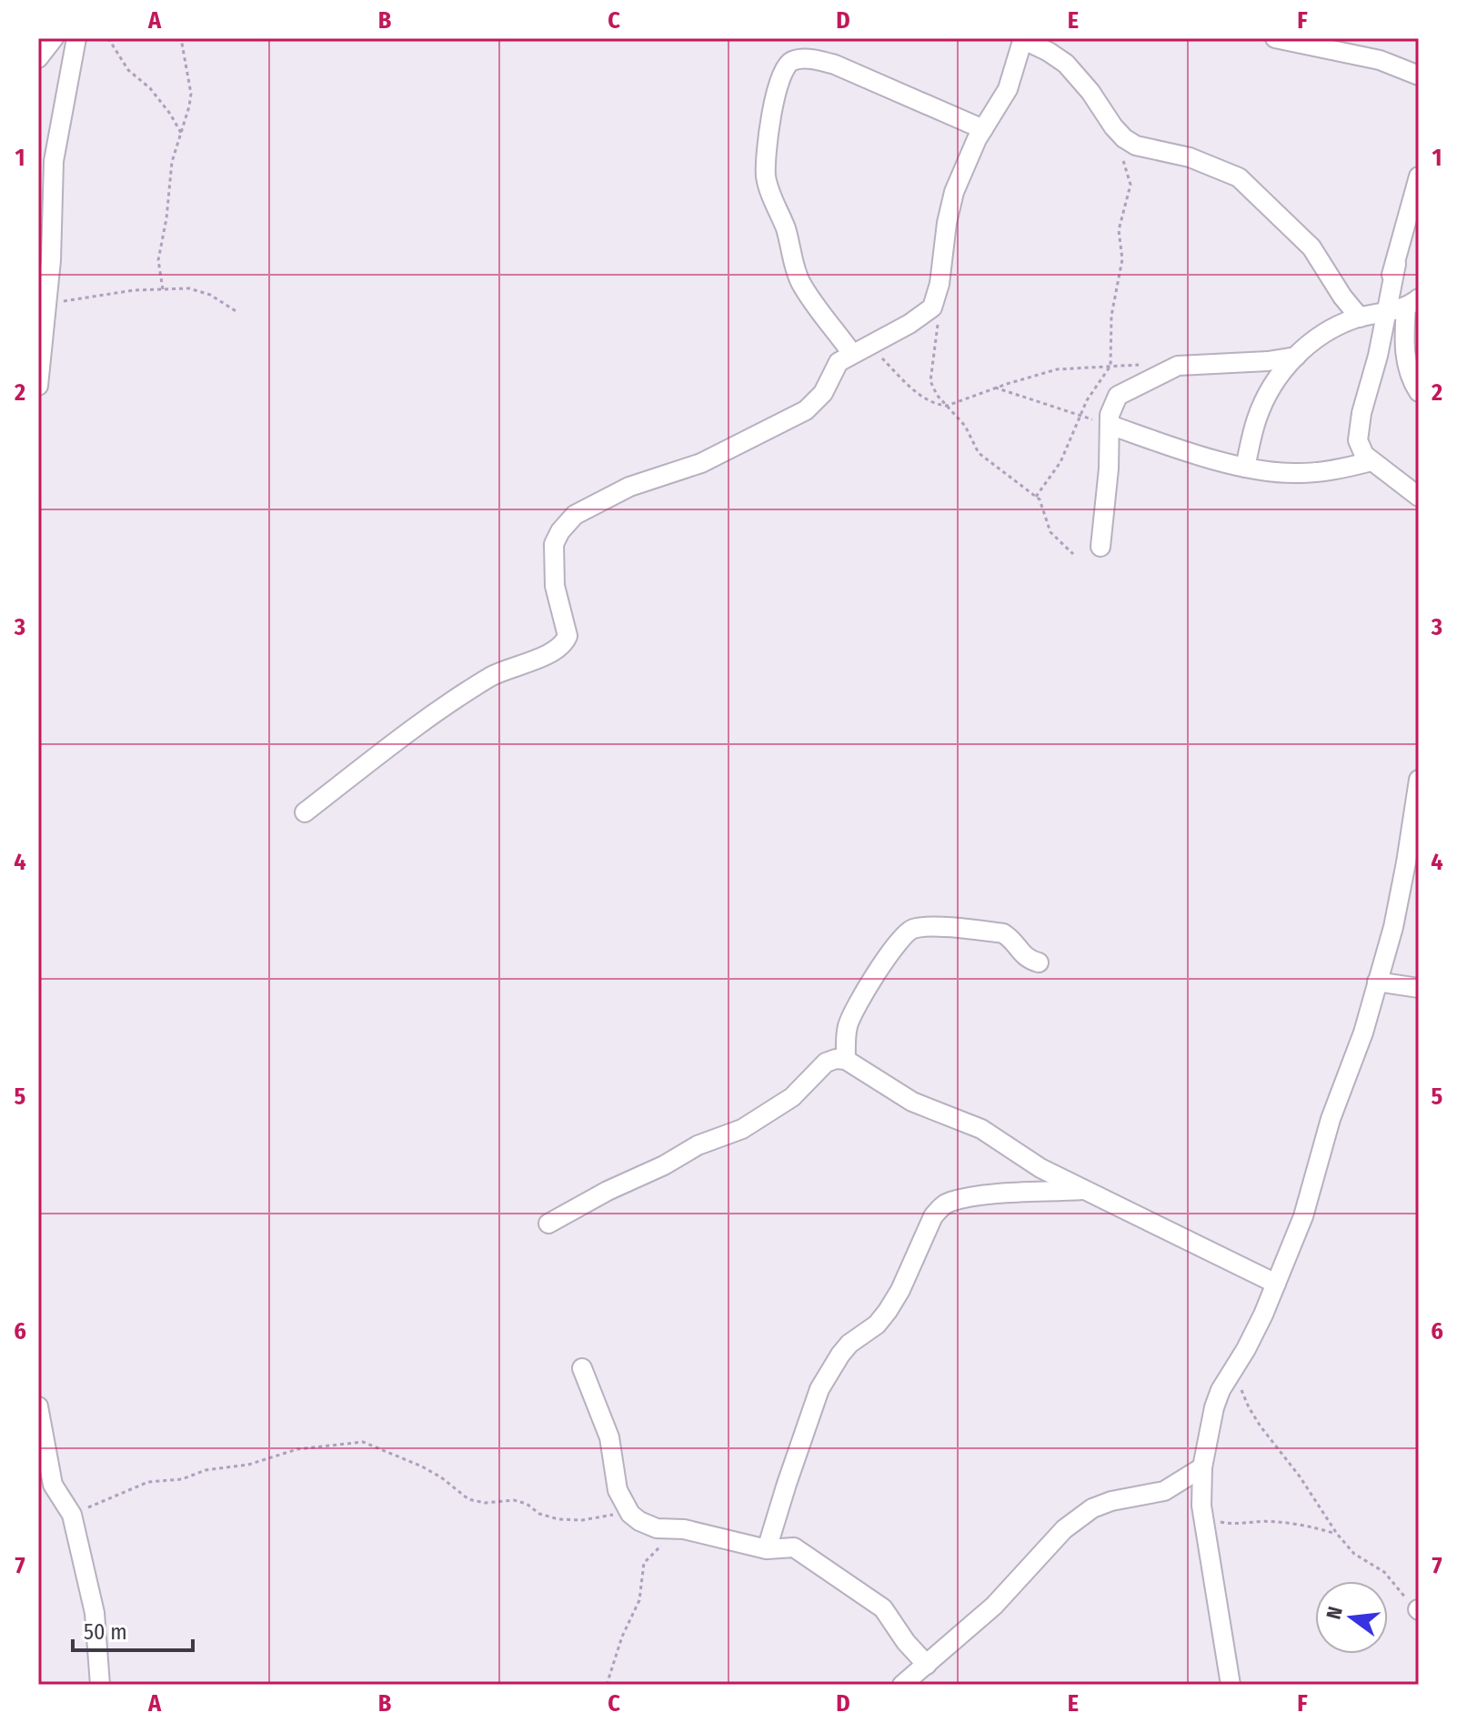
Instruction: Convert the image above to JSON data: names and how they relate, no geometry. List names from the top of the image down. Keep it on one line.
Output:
{"scale_bar":"50 m","north":"left","grid":{"columns":["A","B","C","D","E","F"],"rows":["1","2","3","4","5","6","7"]}}
